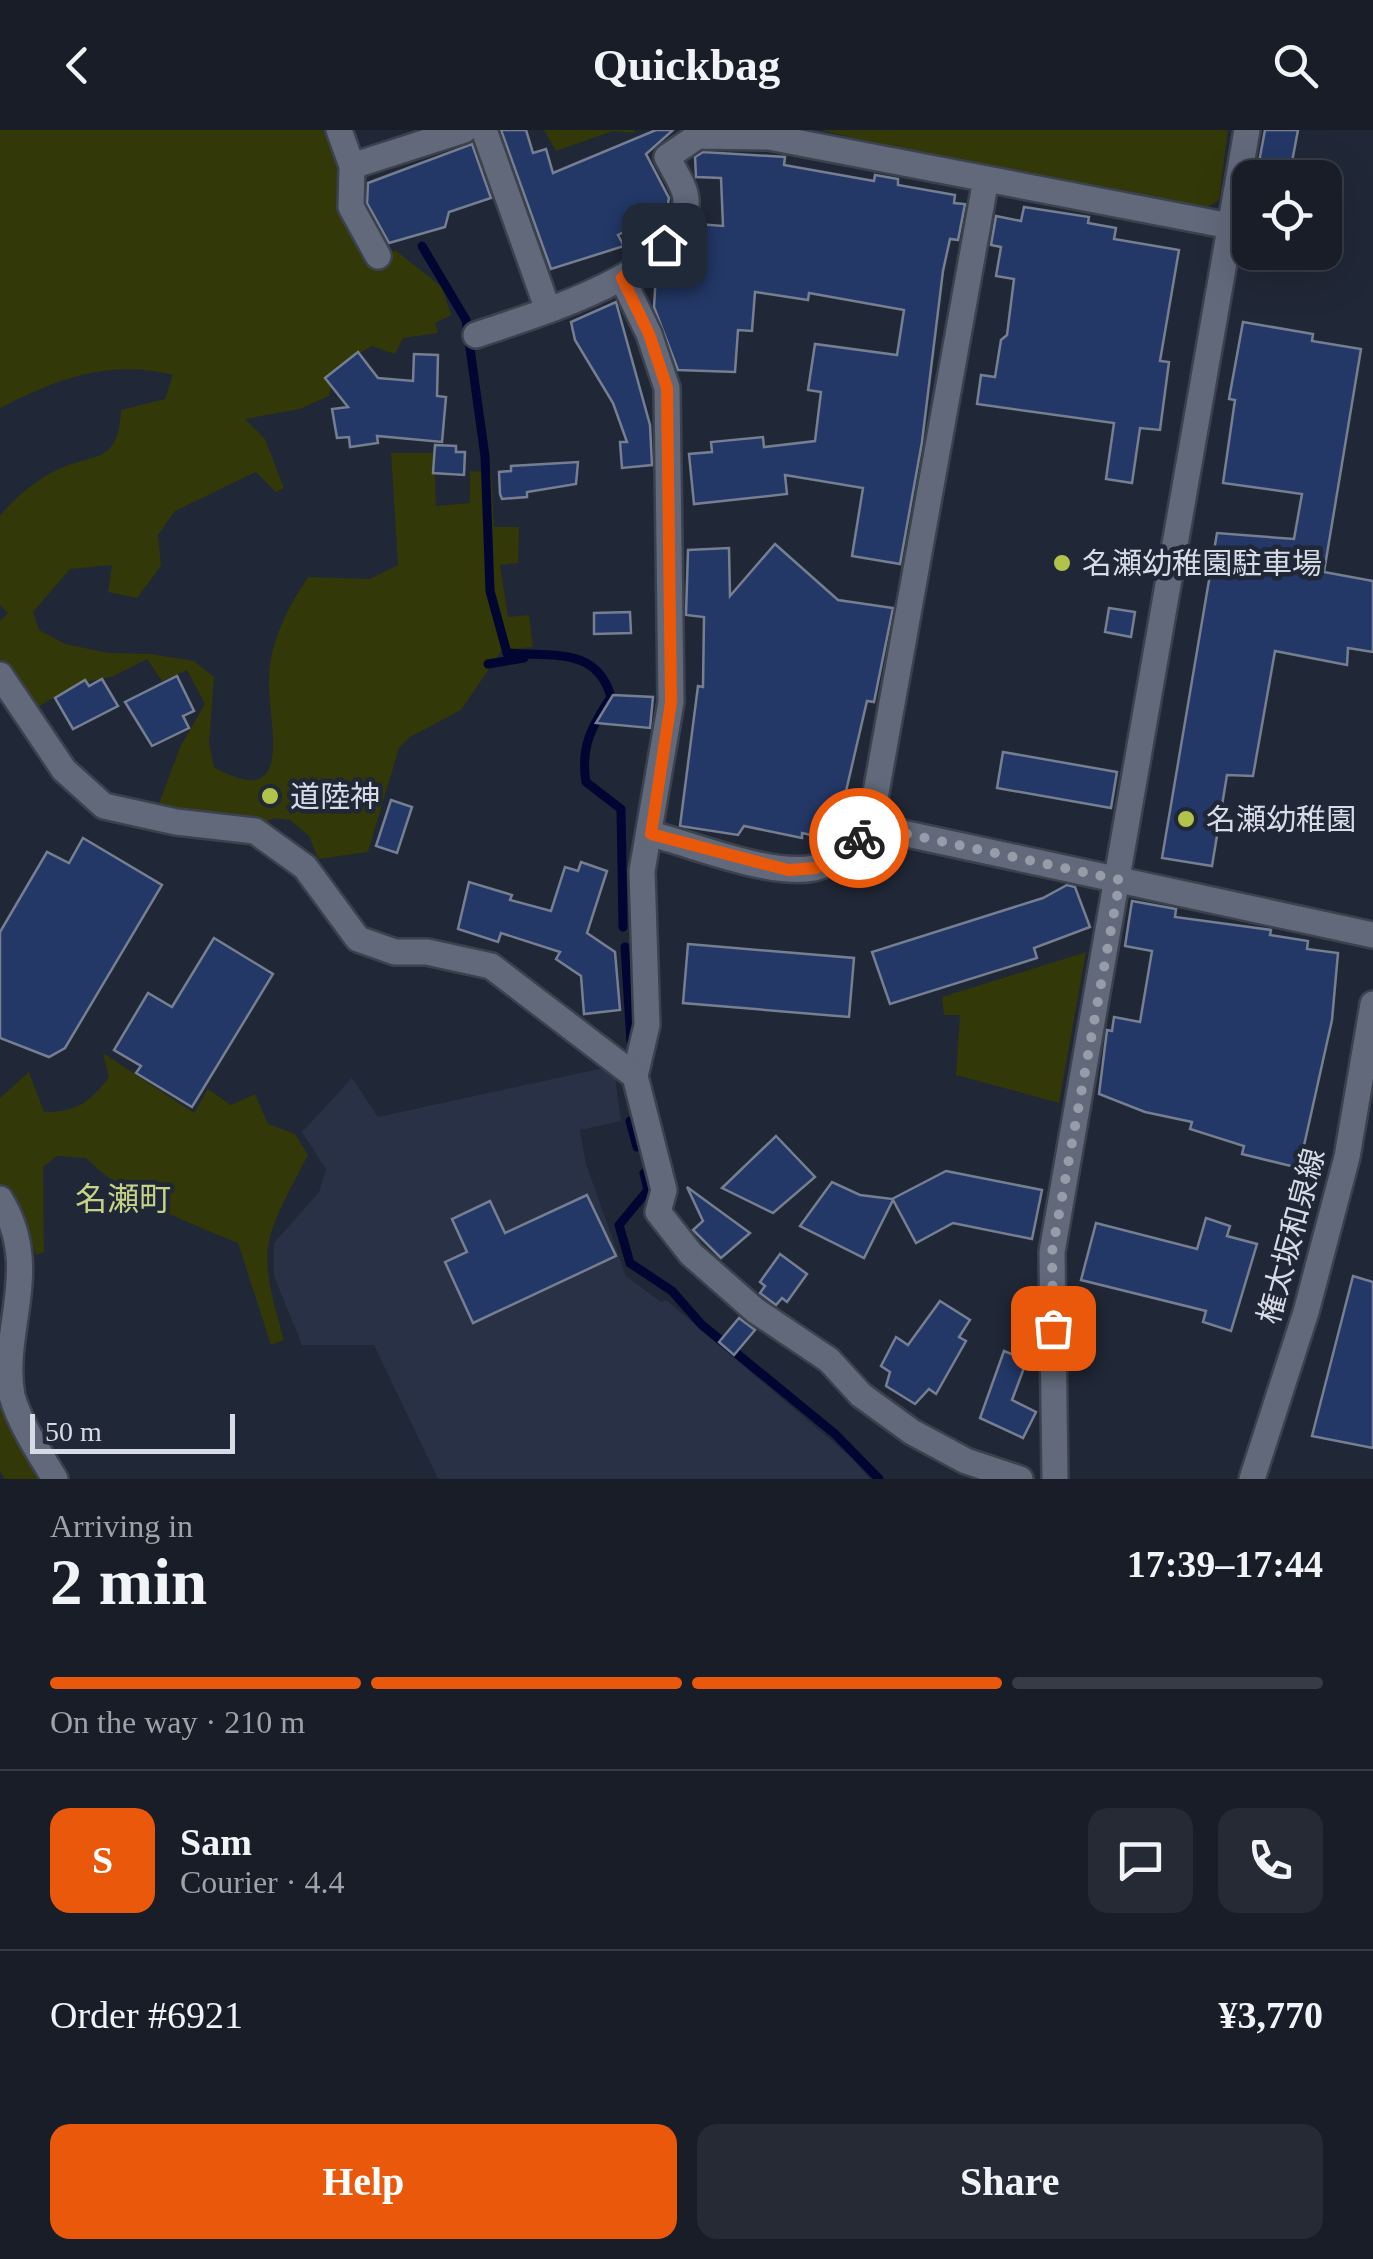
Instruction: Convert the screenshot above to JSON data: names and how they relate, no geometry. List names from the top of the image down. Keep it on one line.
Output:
{"streets":{"street":["権太坂和泉線"]},"districts":["名瀬町"],"places":["名瀬幼稚園駐車場","道陸神","名瀬幼稚園"],"scale_bar":"50 m","page":{"header":"Quickbag","scale":"50 m","heading":["2 min","Arriving in","17:39–17:44"],"panel":["Sam","Courier · 4.4","Order #6921","¥3,770"],"bar":"On the way · 210 m","round":"S","buttons":["Help","Share"]}}
